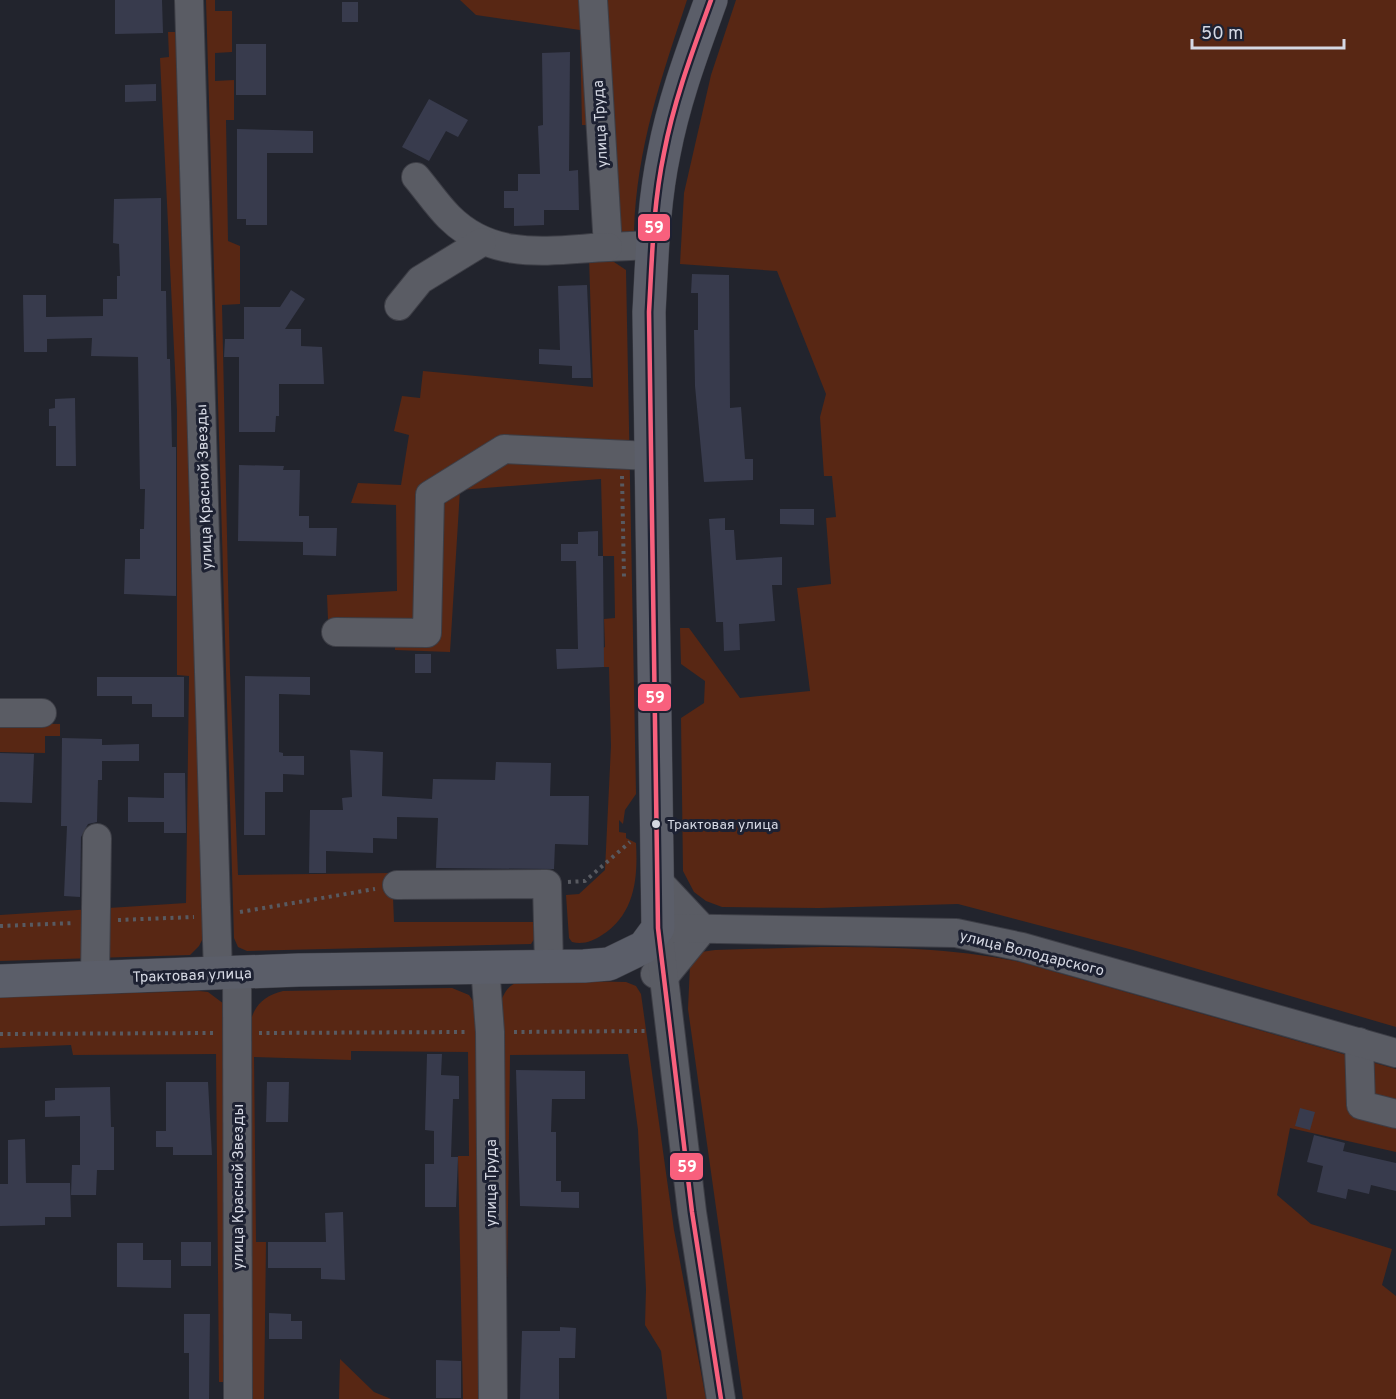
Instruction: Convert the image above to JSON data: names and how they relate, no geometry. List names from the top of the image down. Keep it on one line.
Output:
{"streets":{"highway":["Трактовая улица"],"street":["улица Труда","улица Красной Звезды","улица Володарского"]},"crossings":[["улица Труда","Трактовая улица"],["улица Красной Звезды","Трактовая улица"],["улица Володарского","Трактовая улица"]],"places":["Трактовая улица"],"lines":["transit line 59"],"scale_bar":"50 m"}
